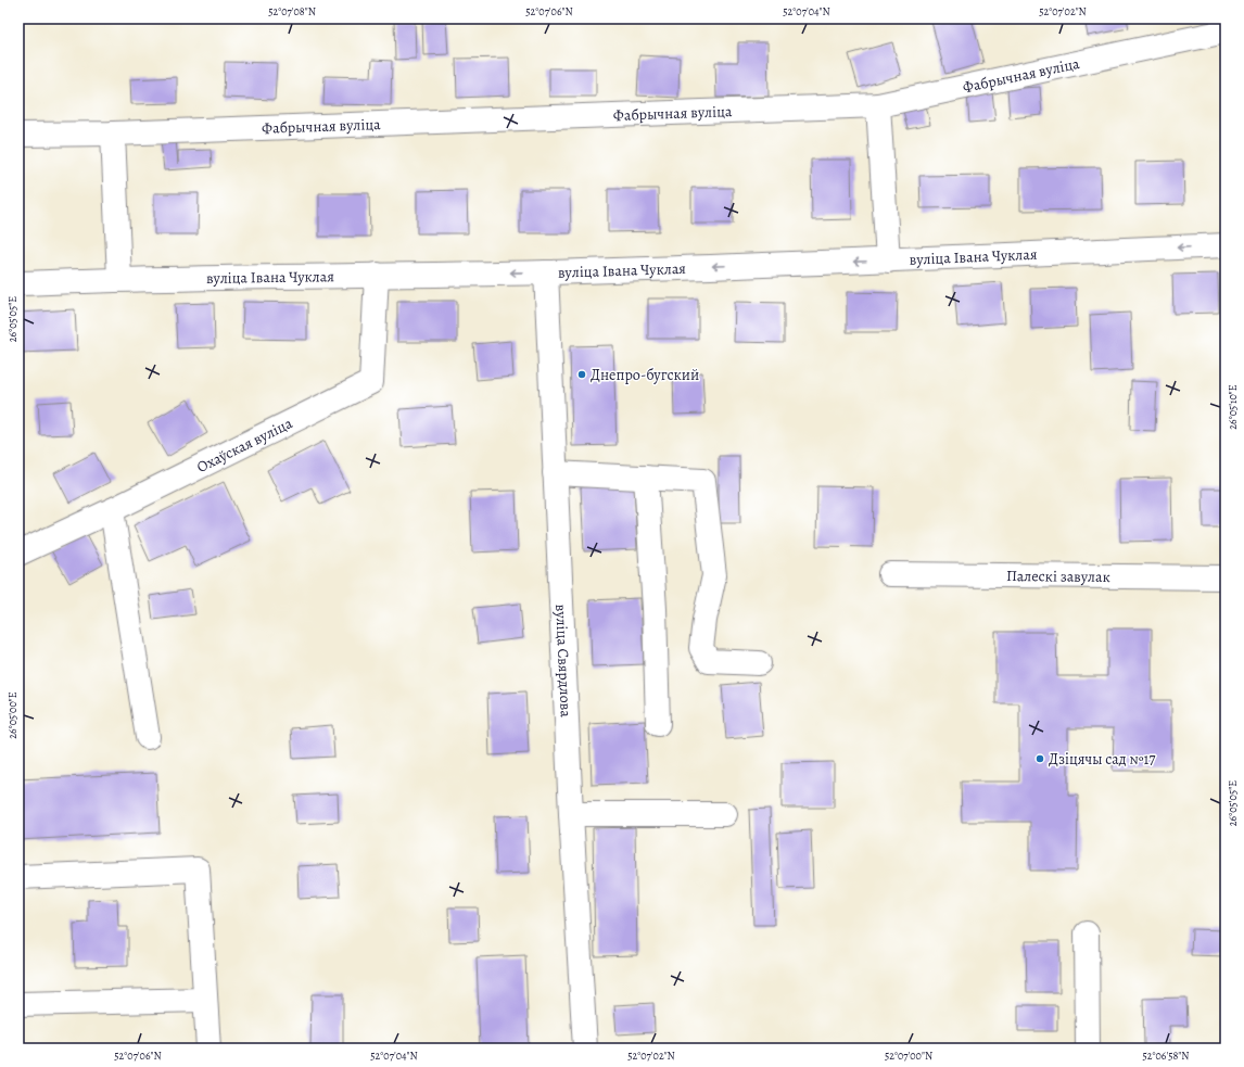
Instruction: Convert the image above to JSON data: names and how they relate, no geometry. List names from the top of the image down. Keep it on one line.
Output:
{"streets":{"street":["Фабрычная вуліца","вуліца Івана Чуклая","Охаўская вуліца","Палескі завулак","вуліца Свярдлова"]},"crossings":[["вуліца Івана Чуклая","Охаўская вуліца"],["вуліца Івана Чуклая","вуліца Свярдлова"]],"one_way":["вуліца Івана Чуклая"],"places":["Днепро-бугский","Дзіцячы сад №17"],"coordinates":["52°07'08\"N","52°07'06\"N","52°07'04\"N","52°07'02\"N","26°05'05\"E","26°05'10\"E","26°05'00\"E","52°07'00\"N","52°06'58\"N"]}
